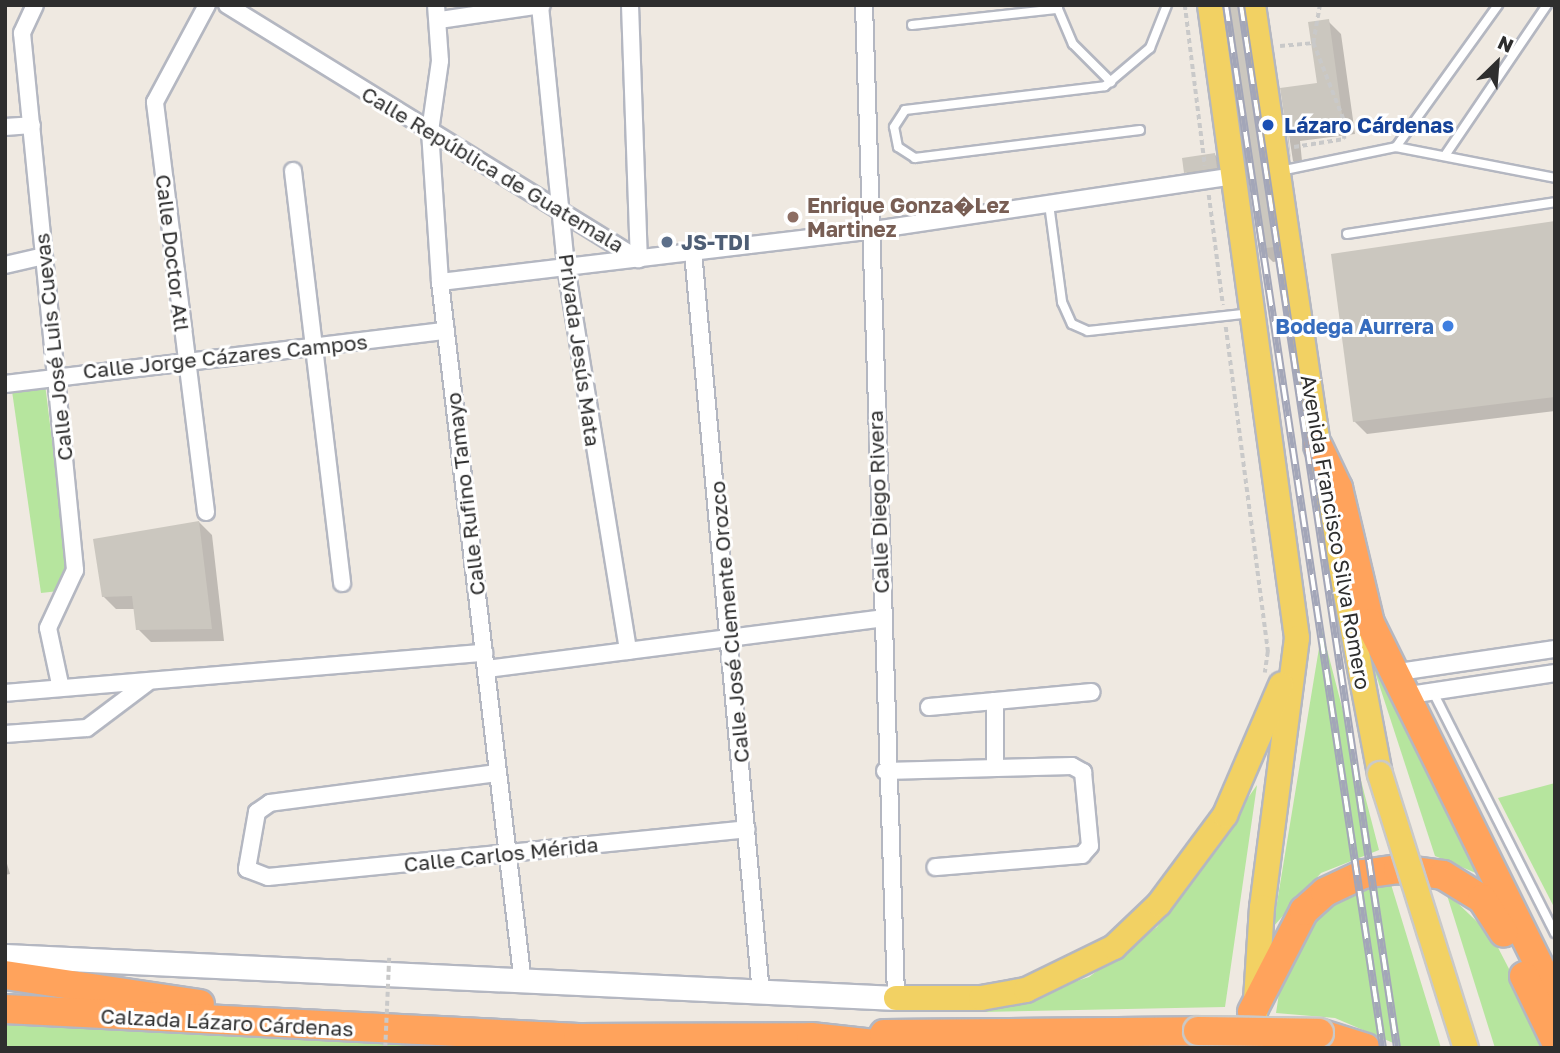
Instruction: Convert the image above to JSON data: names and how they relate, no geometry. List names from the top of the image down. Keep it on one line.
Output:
{"streets":{"highway":["Calzada Lázaro Cárdenas"],"main road":["Avenida Francisco Silva Romero"],"street":["Calle República de Guatemala","Calle Doctor Atl","Calle José Luis Cuevas","Privada Jesús Mata","Calle Jorge Cázares Campos","Calle Rufino Tamayo","Calle Diego Rivera","Calle José Clemente Orozco","Calle Carlos Mérida"]},"crossings":[["Calle República de Guatemala","Privada Jesús Mata"],["Calle República de Guatemala","Calle Rufino Tamayo"],["Calle República de Guatemala","Calle Diego Rivera"],["Calle República de Guatemala","Calle José Clemente Orozco"],["Calle Doctor Atl","Calle Jorge Cázares Campos"],["Calle José Luis Cuevas","Calle Jorge Cázares Campos"],["Calle Jorge Cázares Campos","Calle Rufino Tamayo"],["Calle Rufino Tamayo","Calle Carlos Mérida"],["Calle José Clemente Orozco","Calle Carlos Mérida"]],"places":["Lázaro Cárdenas","Enrique Gonza�Lez Martinez","JS-TDI","Bodega Aurrera"],"north":"top right"}
